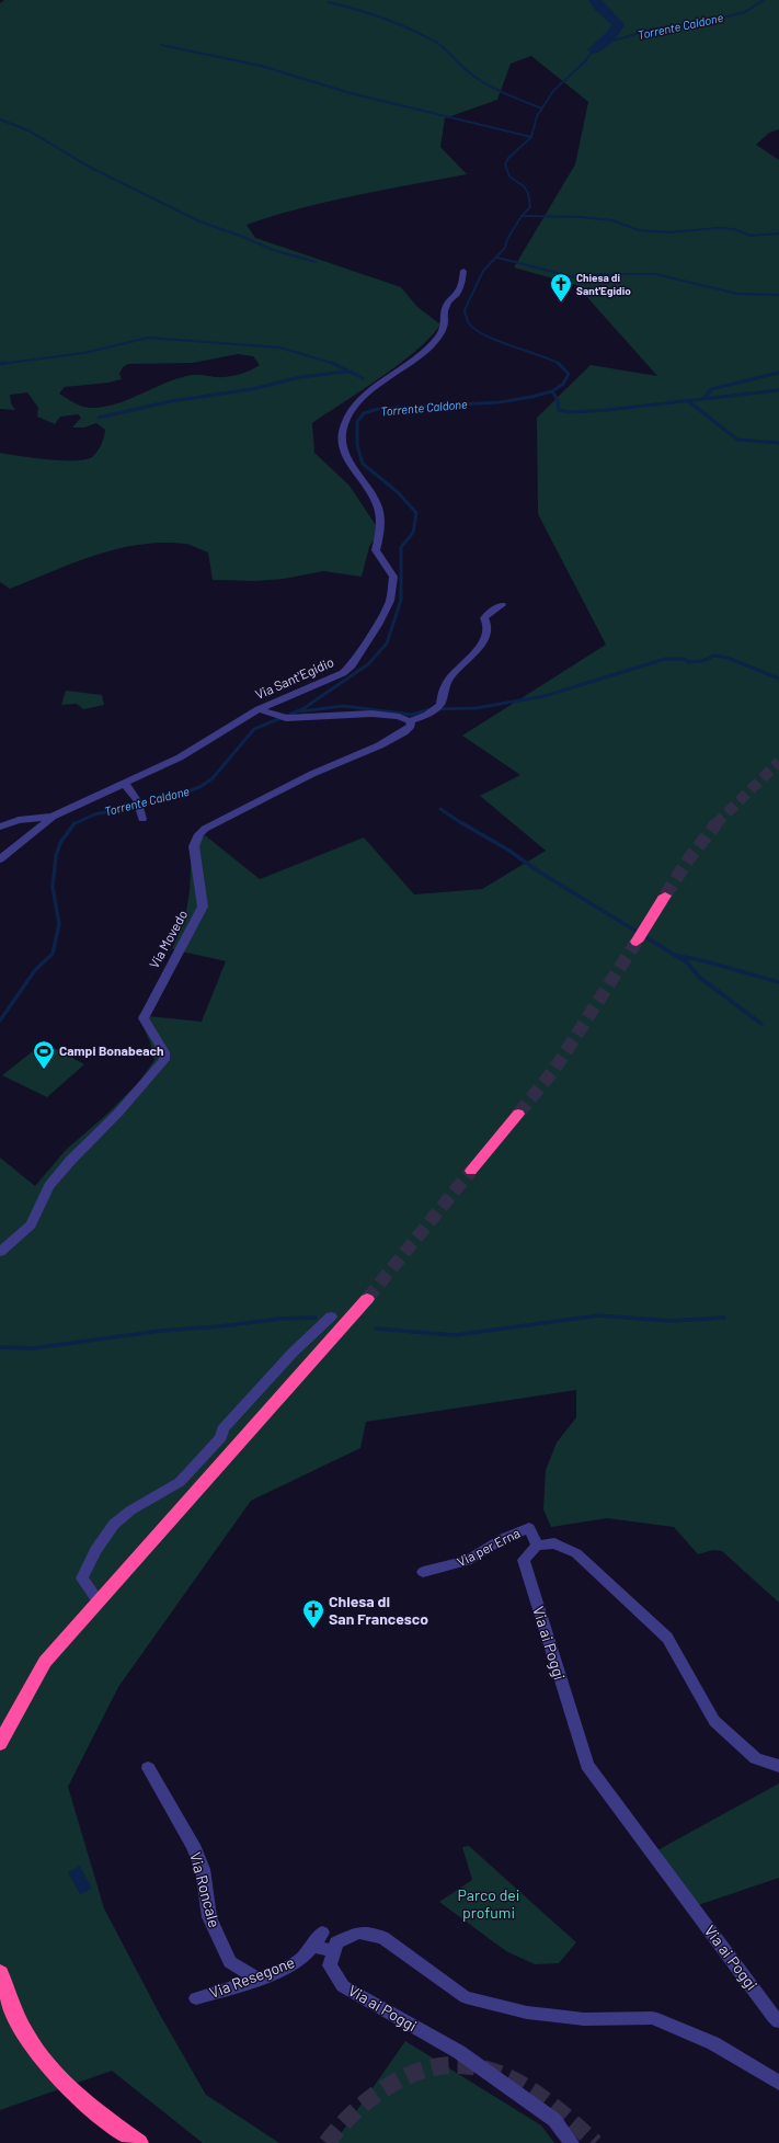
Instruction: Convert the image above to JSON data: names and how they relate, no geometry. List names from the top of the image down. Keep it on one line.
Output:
{"streets":{"street":["Via Sant'Egidio","Via Movedo","Via per Erna","Via ai Poggi","Via Roncale","Via Resegone"]},"crossings":[["Via per Erna","Via ai Poggi"],["Via Roncale","Via Resegone"]],"water":["Torrente Caldone"],"parks":["Parco dei profumi"],"places":{"church":["Chiesa di Sant'Egidio","Chiesa di San Francesco"],"sports":["Campi Bonabeach"]}}
